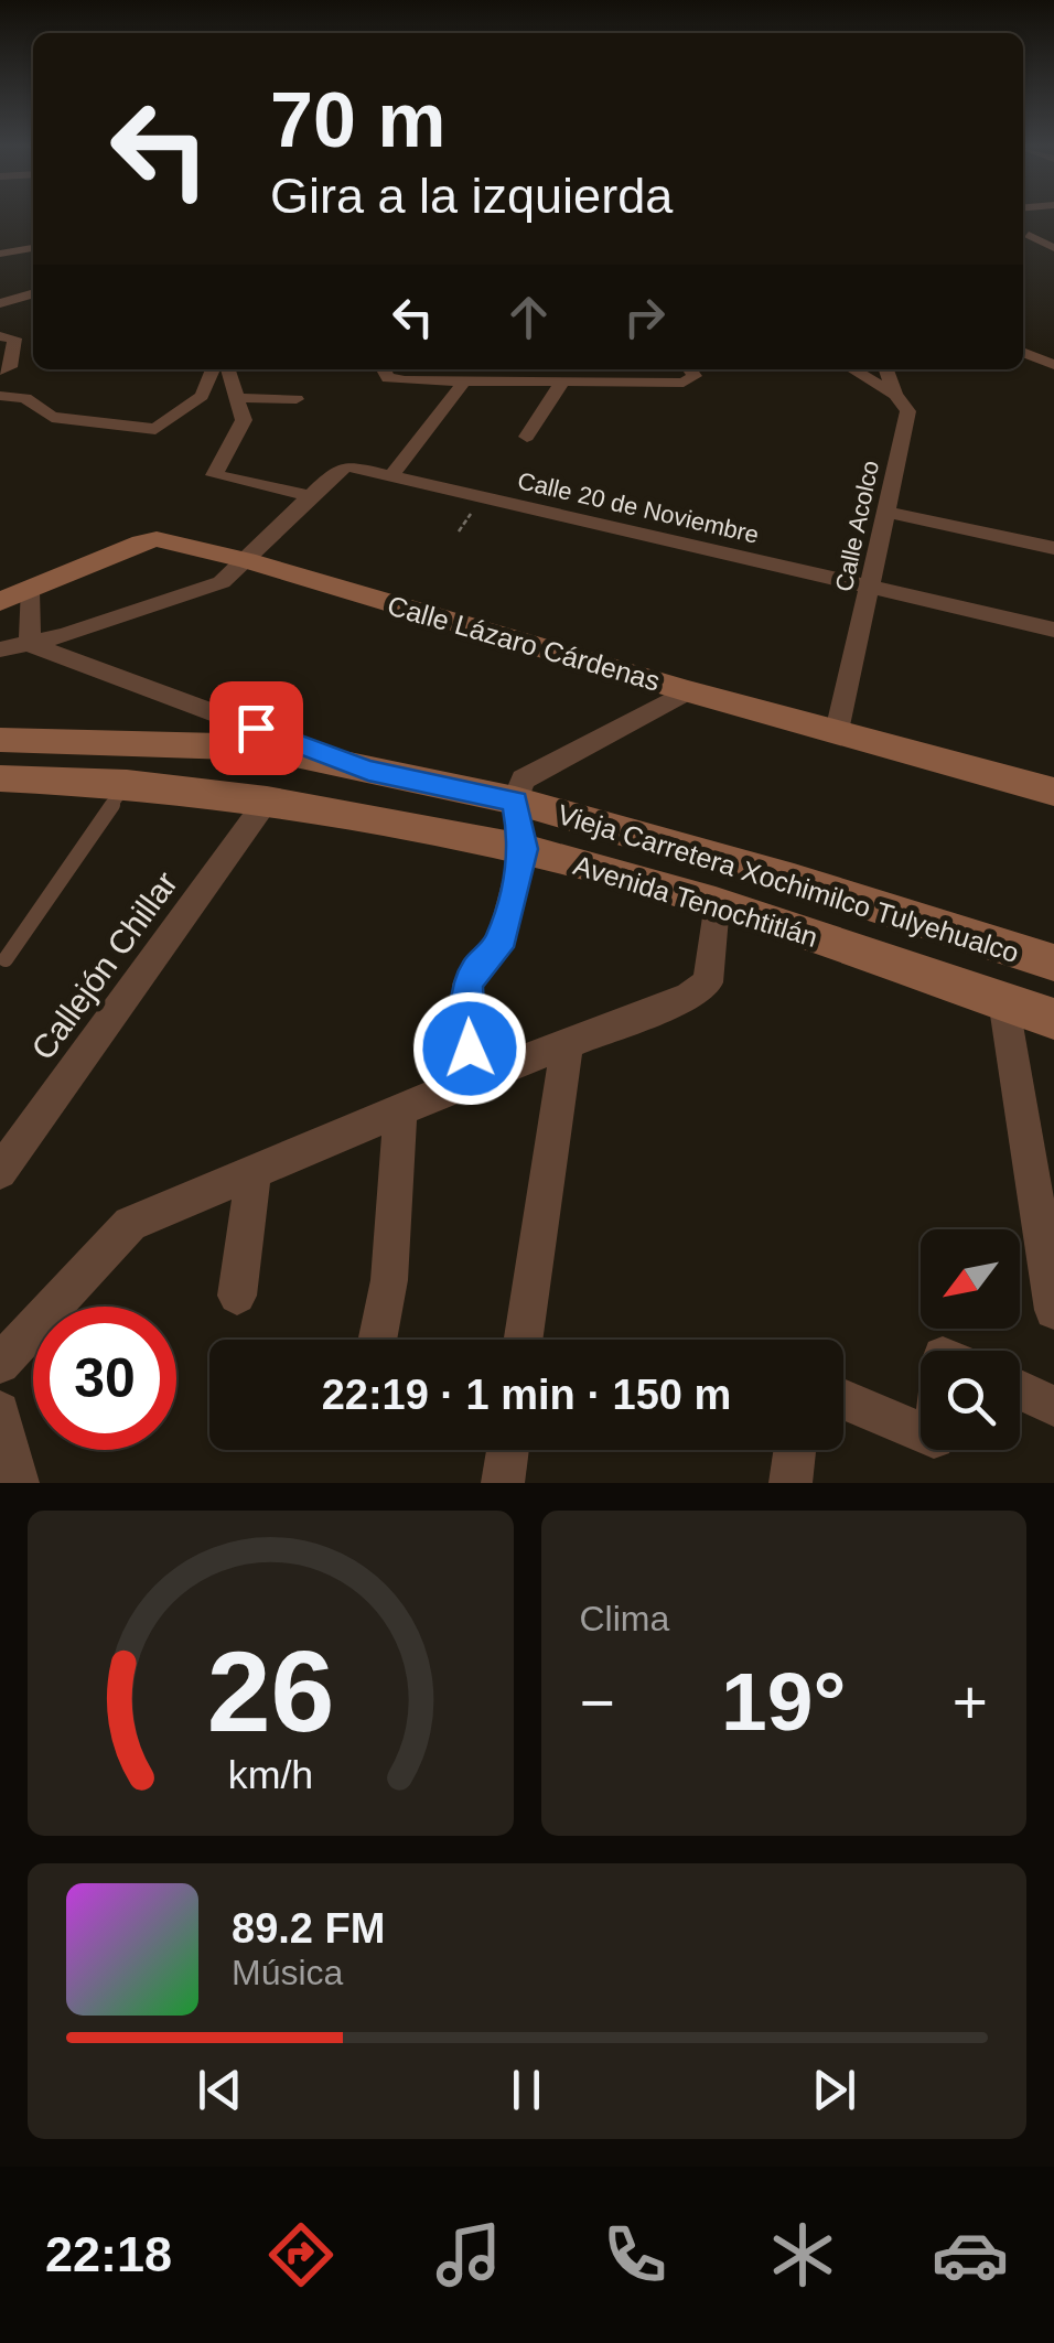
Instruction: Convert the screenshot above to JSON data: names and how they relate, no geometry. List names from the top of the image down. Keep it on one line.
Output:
{"streets":{"main road":["Calle Lázaro Cárdenas","Vieja Carretera Xochimilco Tulyehualco","Avenida Tenochtitlán"],"street":["Calle 20 de Noviembre","Calle Acolco","Callejón Chillar"]},"crossings":[["Calle 20 de Noviembre","Calle Acolco"],["Calle 20 de Noviembre","Calle Lázaro Cárdenas"],["Calle Acolco","Calle Lázaro Cárdenas"],["Avenida Tenochtitlán","Callejón Chillar"]],"north":"bottom left","page":{"turn":["70 m","Gira a la izquierda"],"limit":"30","trip":"22:19 · 1 min · 150 m","tile":"Clima","heat":["−","19°","+"],"song":["89.2 FM","Música"],"tabs":"22:18","gauge":["26","km/h"]}}
